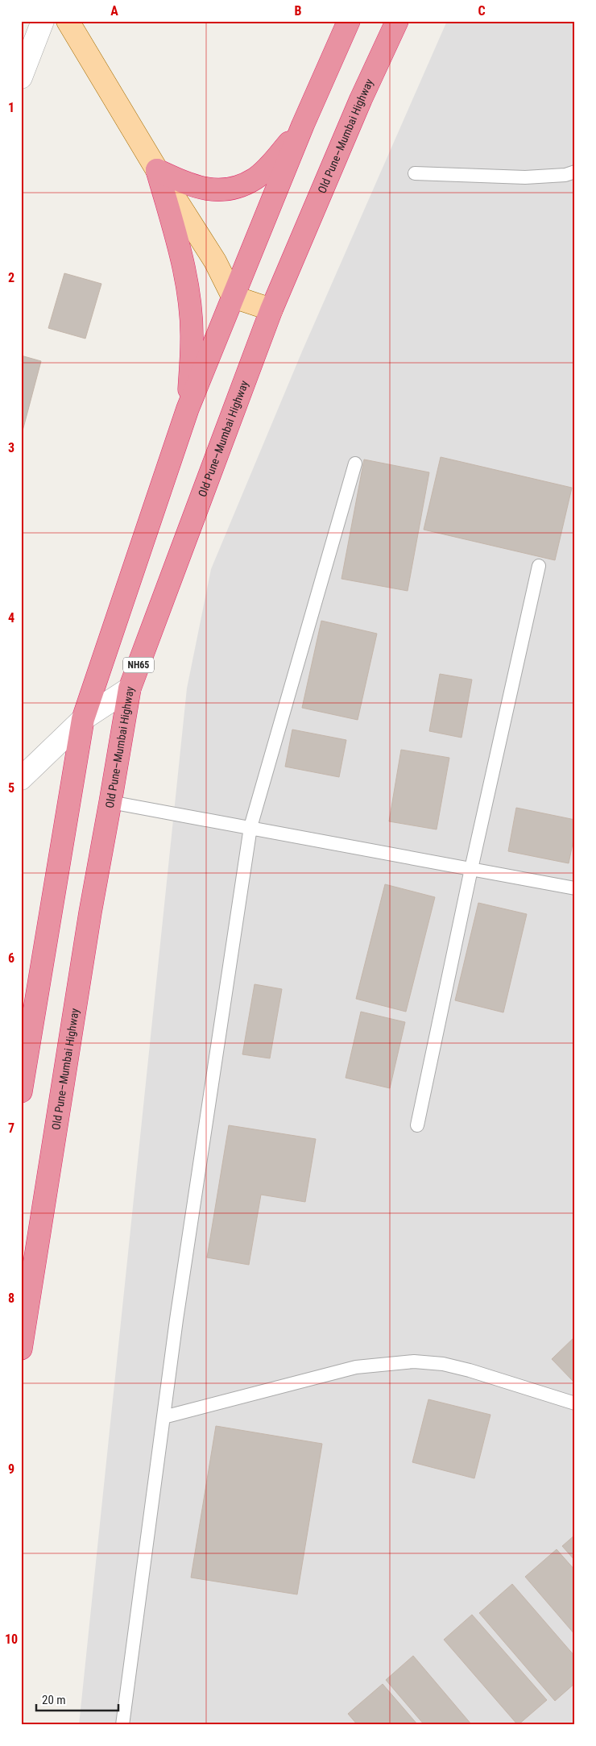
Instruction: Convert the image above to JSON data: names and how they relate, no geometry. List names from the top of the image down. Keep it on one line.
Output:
{"streets":{"highway":["Old Pune–Mumbai Highway","NH65"]},"scale_bar":"20 m","grid":{"columns":["A","B","C"],"rows":["1","2","3","4","5","6","7","8","9","10"]}}
